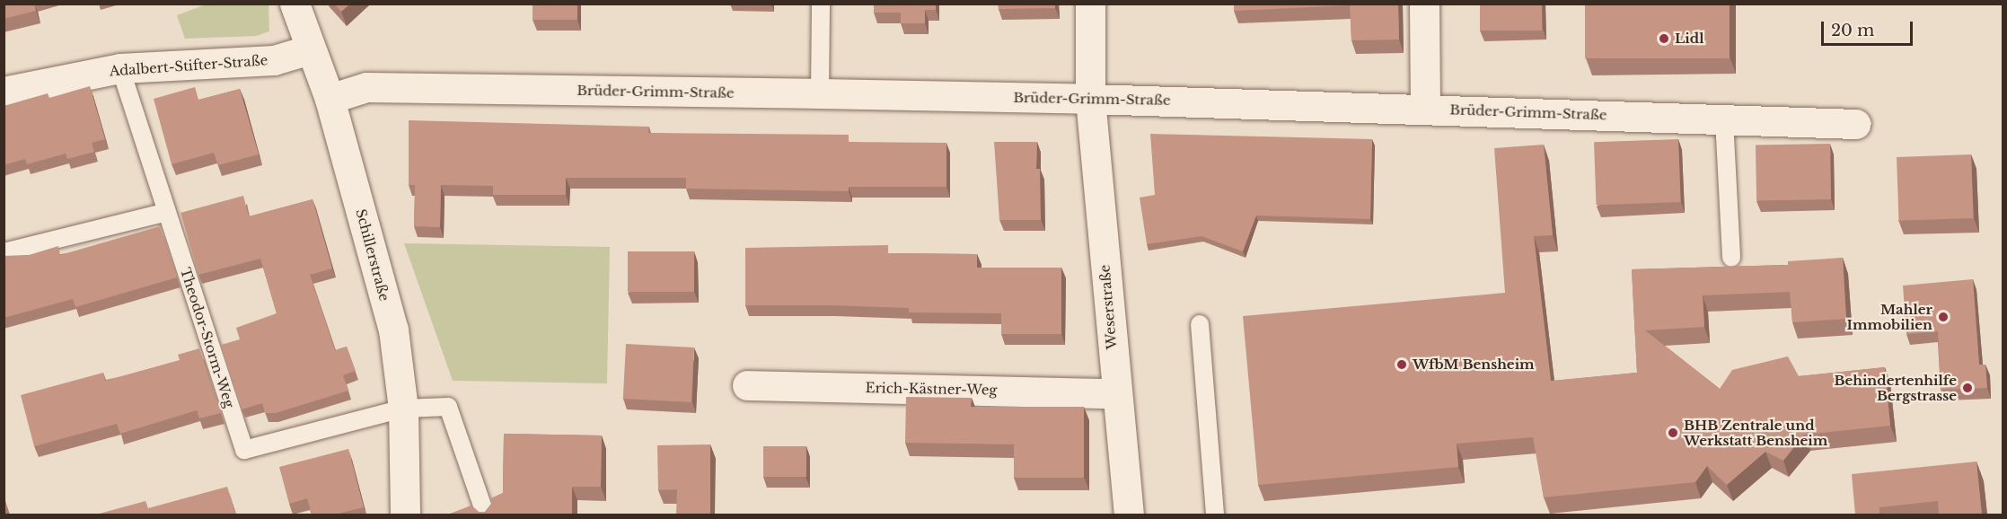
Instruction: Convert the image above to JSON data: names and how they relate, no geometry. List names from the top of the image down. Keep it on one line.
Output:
{"streets":{"street":["Adalbert-Stifter-Straße","Brüder-Grimm-Straße","Schillerstraße","Weserstraße","Erich-Kästner-Weg"],"lane":["Theodor-Storm-Weg"]},"crossings":[["Adalbert-Stifter-Straße","Schillerstraße"],["Adalbert-Stifter-Straße","Theodor-Storm-Weg"],["Brüder-Grimm-Straße","Schillerstraße"],["Brüder-Grimm-Straße","Weserstraße"],["Schillerstraße","Theodor-Storm-Weg"],["Weserstraße","Erich-Kästner-Weg"]],"places":["Lidl","Mahler Immobilien","WfbM Bensheim","Behindertenhilfe Bergstrasse","BHB Zentrale und Werkstatt Bensheim"],"scale_bar":"20 m"}
